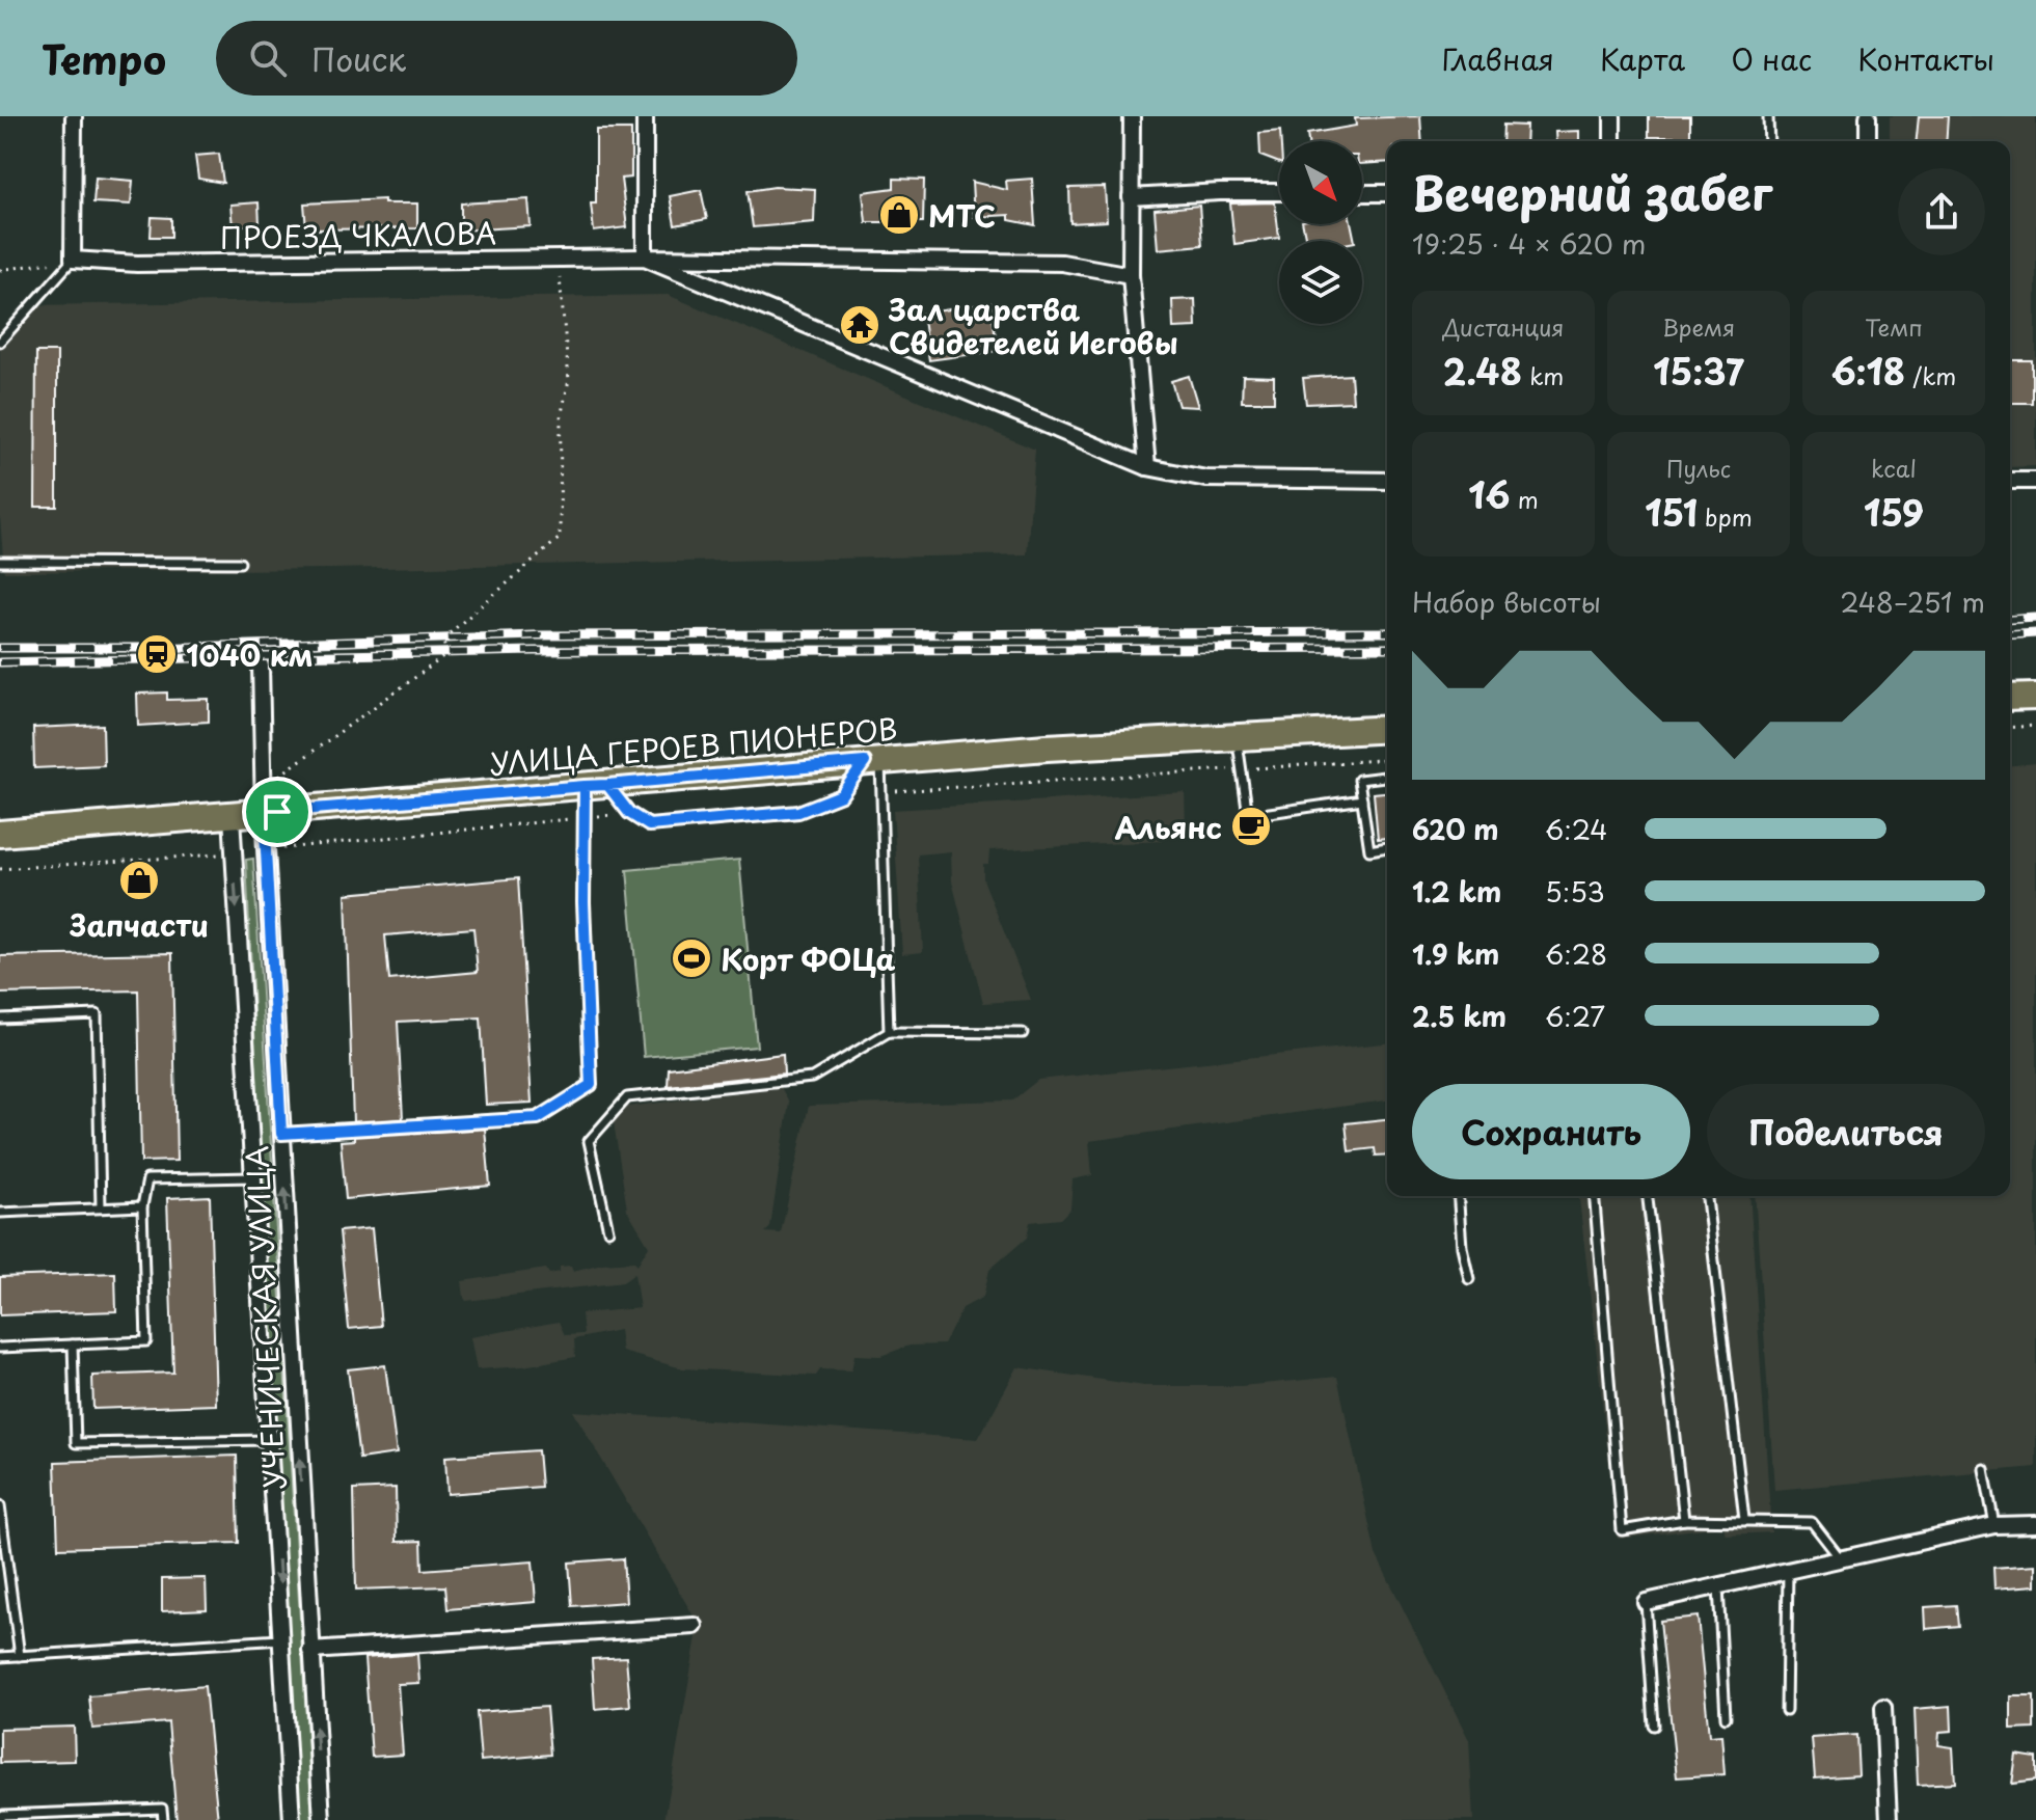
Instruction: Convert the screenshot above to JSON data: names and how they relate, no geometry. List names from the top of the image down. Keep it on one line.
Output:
{"streets":{"main road":["УЛИЦА ГЕРОЕВ ПИОНЕРОВ"],"street":["ПРОЕЗД ЧКАЛОВА","УЧЕНИЧЕСКАЯ УЛИЦА"]},"crossings":[["УЛИЦА ГЕРОЕВ ПИОНЕРОВ","УЧЕНИЧЕСКАЯ УЛИЦА"]],"places":{"shop":["МТС","Запчасти"],"temple":["Зал царства Свидетелей Иеговы"],"station":["1040 км"],"cafe":["Альянс"],"sports":["Корт ФОЦа"]},"north":"bottom right","page":{"header":"Tempo","search":"Поиск","nav":["Главная","Карта","О нас","Контакты"],"heading":["Вечерний забег","19:25 · 4 × 620 m"],"stats":[["Дистанция","2.48 km"],["Время","15:37"],["Темп","6:18 /km"],["16 m"],["Пульс","151 bpm"],["kcal","159"]],"chart":["Набор высоты","248–251 m"],"list":[{"name":"620 m","note":"6:24"},{"name":"1.2 km","note":"5:53"},{"name":"1.9 km","note":"6:28"},{"name":"2.5 km","note":"6:27"}],"buttons":["Сохранить","Поделиться"]}}
